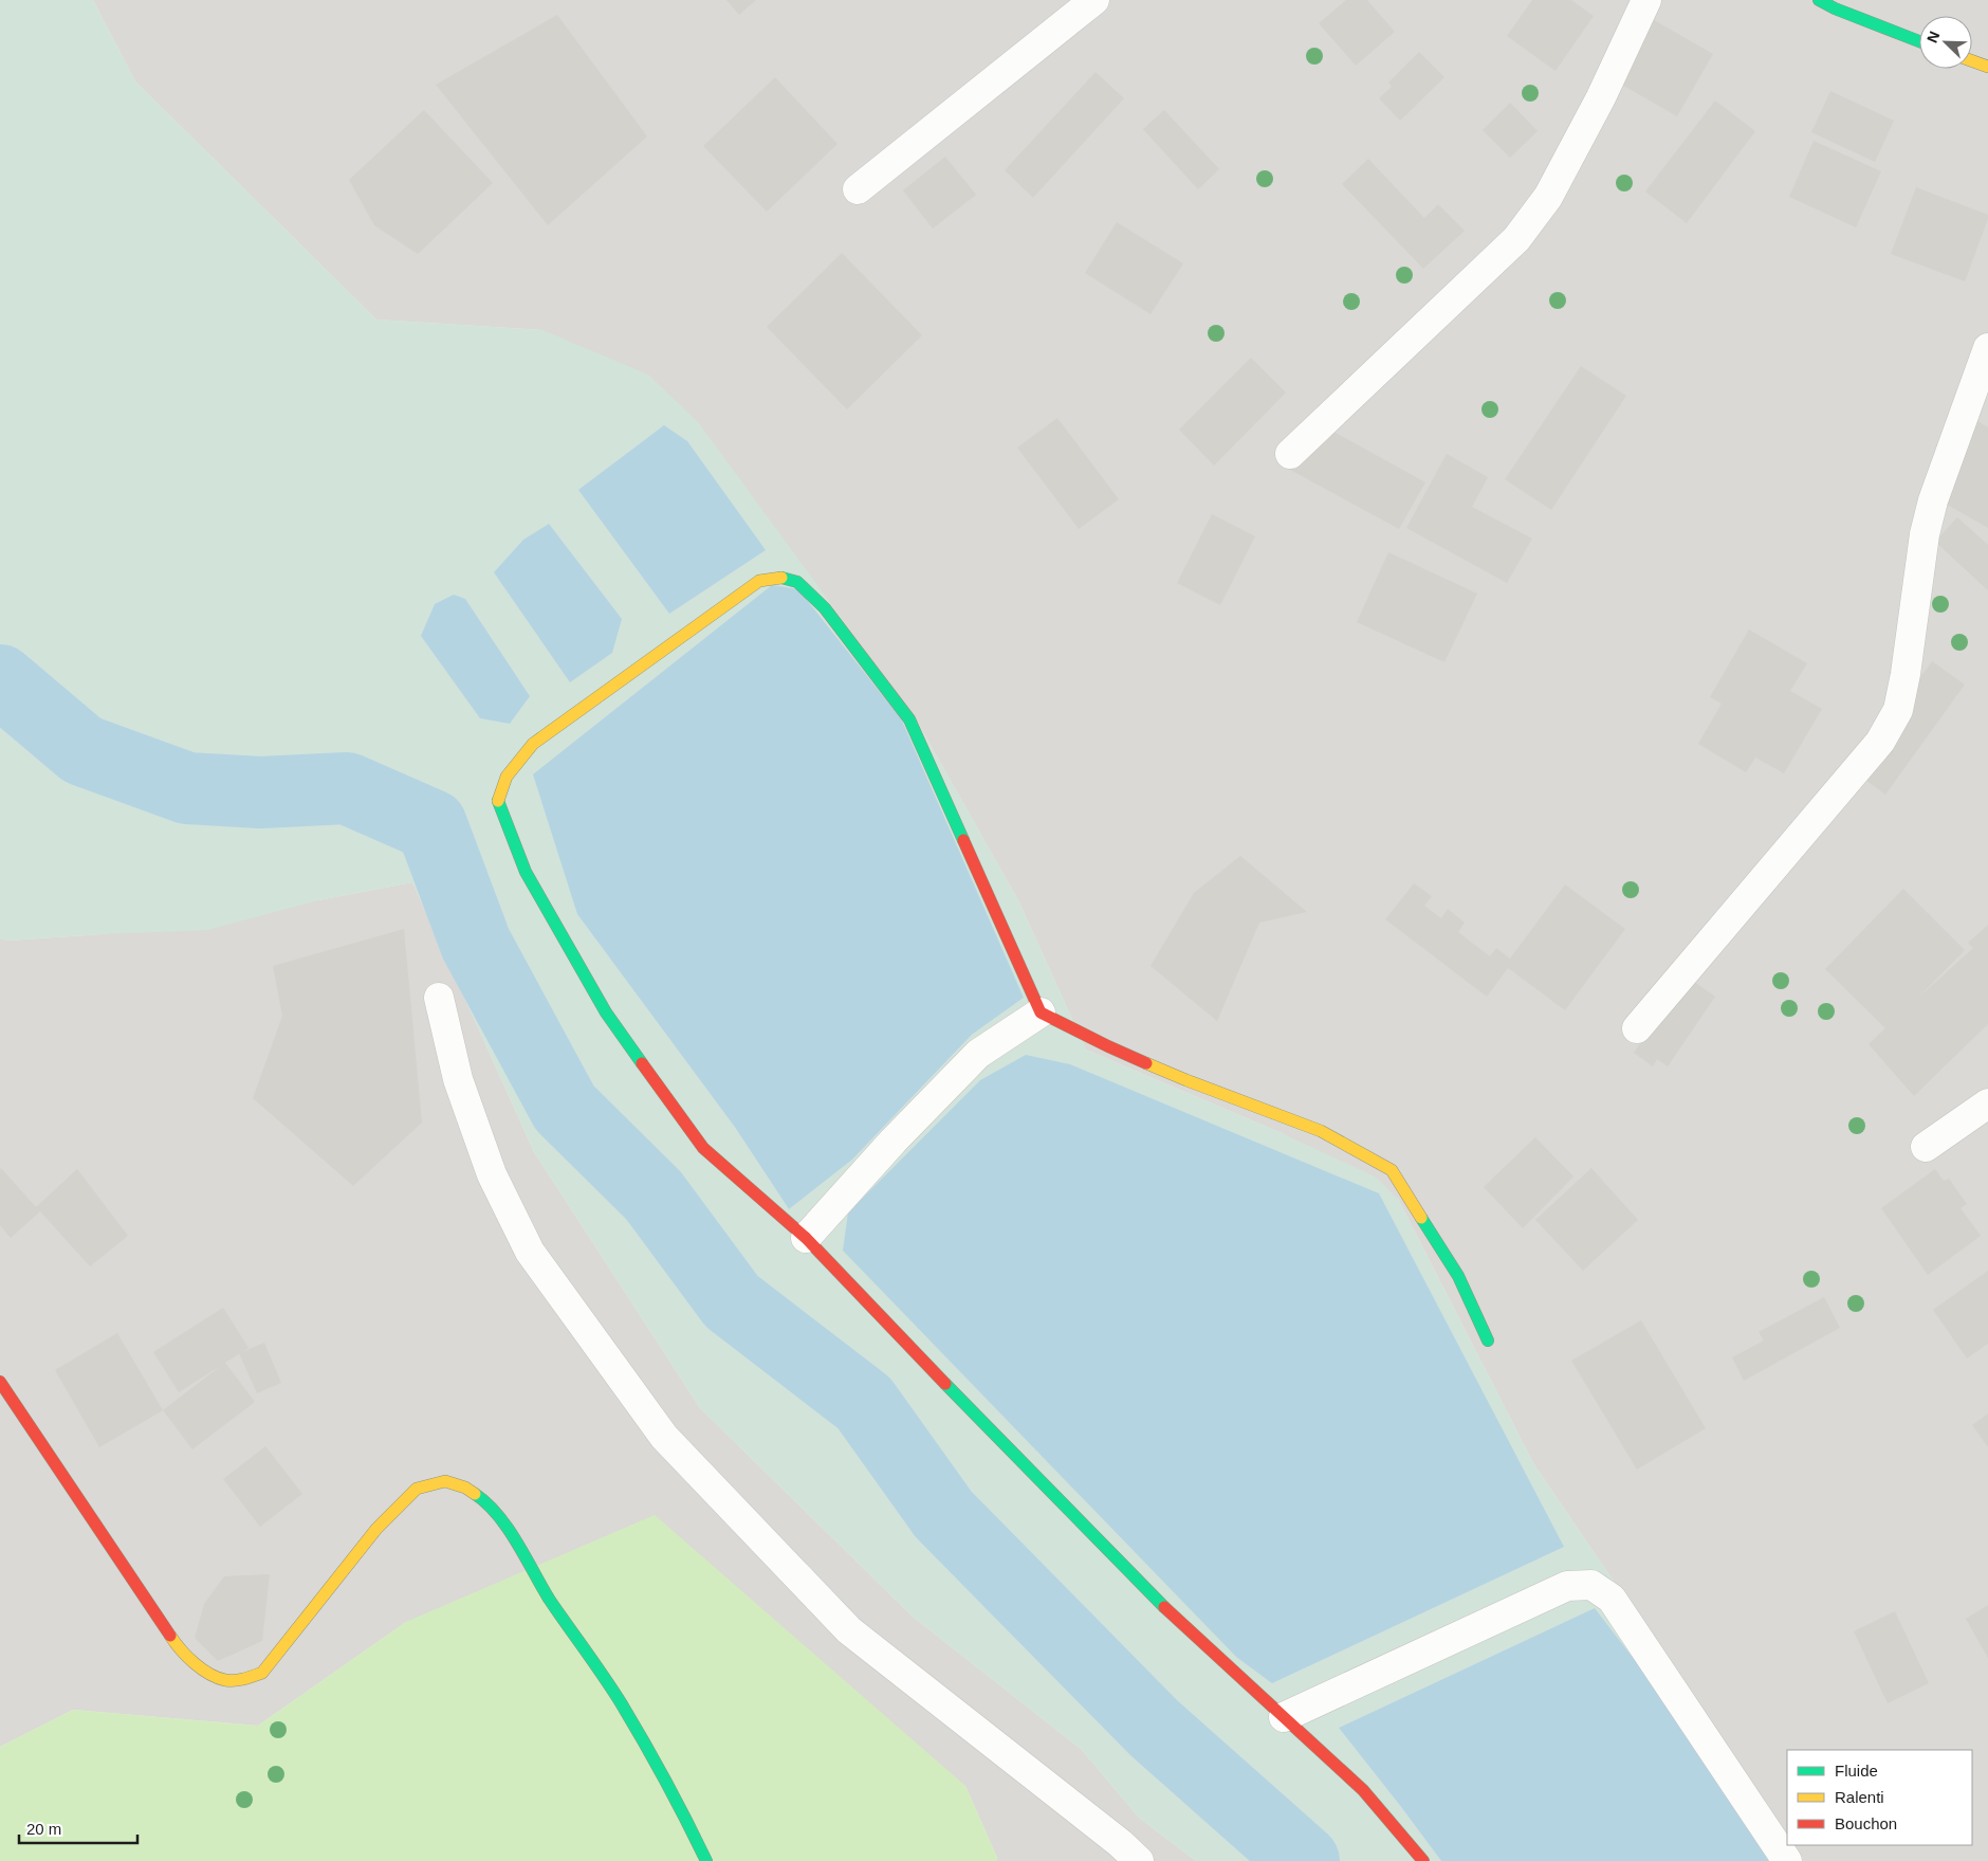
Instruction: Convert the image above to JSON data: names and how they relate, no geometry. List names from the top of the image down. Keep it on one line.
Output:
{"legend":["Fluide","Ralenti","Bouchon"],"scale_bar":"20 m","north":"top left"}
